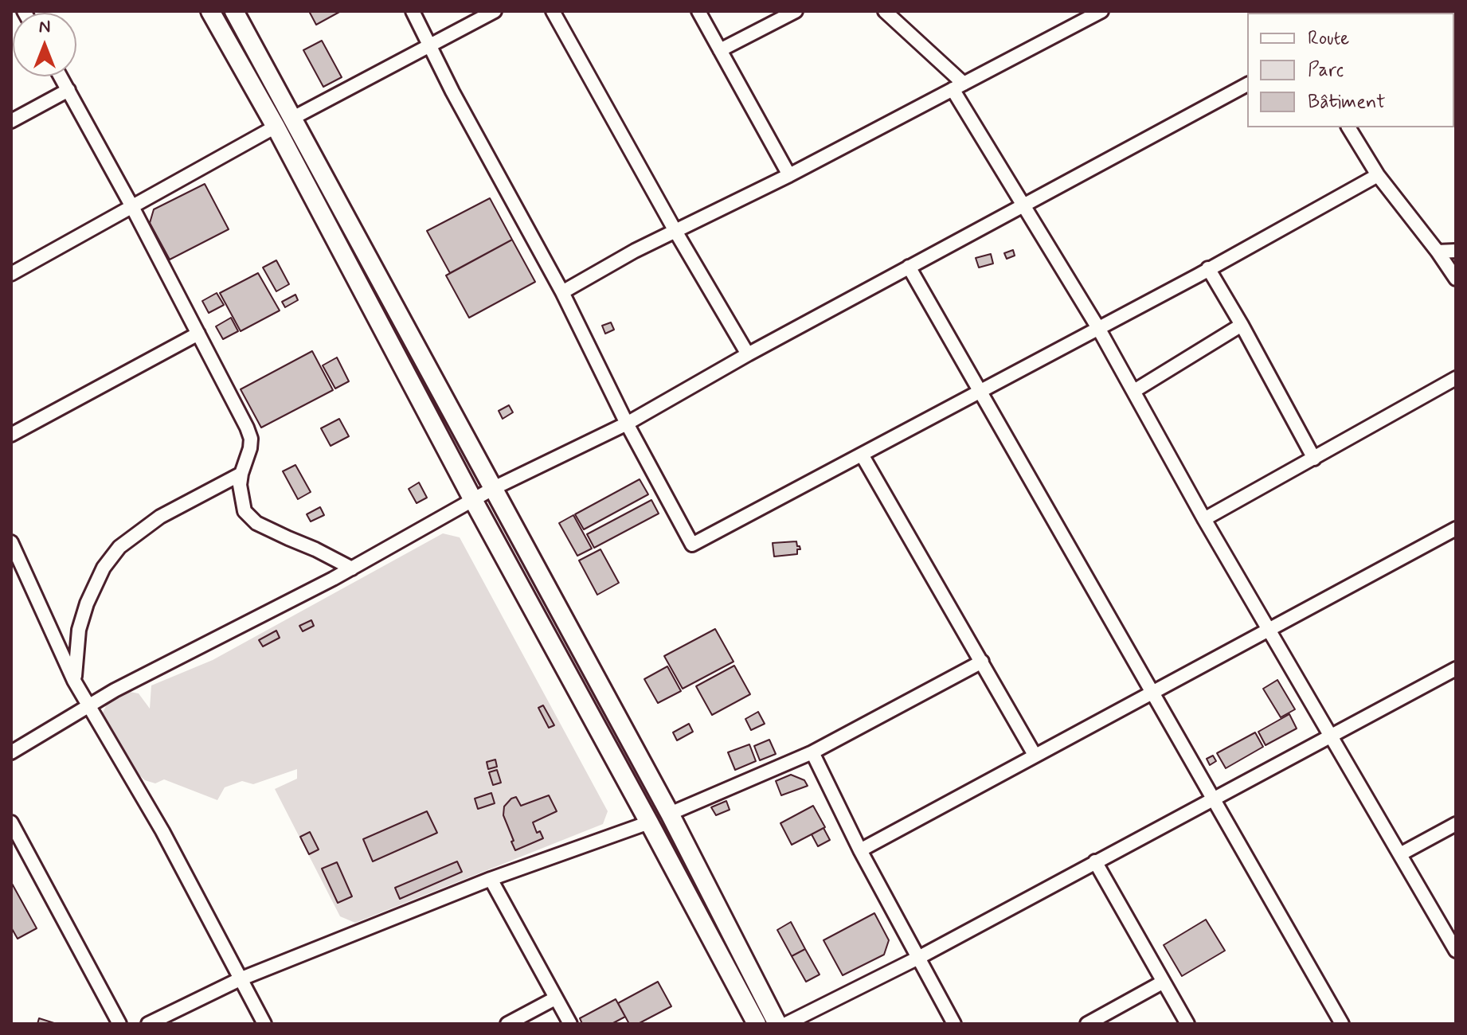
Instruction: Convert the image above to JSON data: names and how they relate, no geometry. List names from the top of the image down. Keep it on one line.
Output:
{"legend":["Route","Parc","Bâtiment"],"north":"top"}
